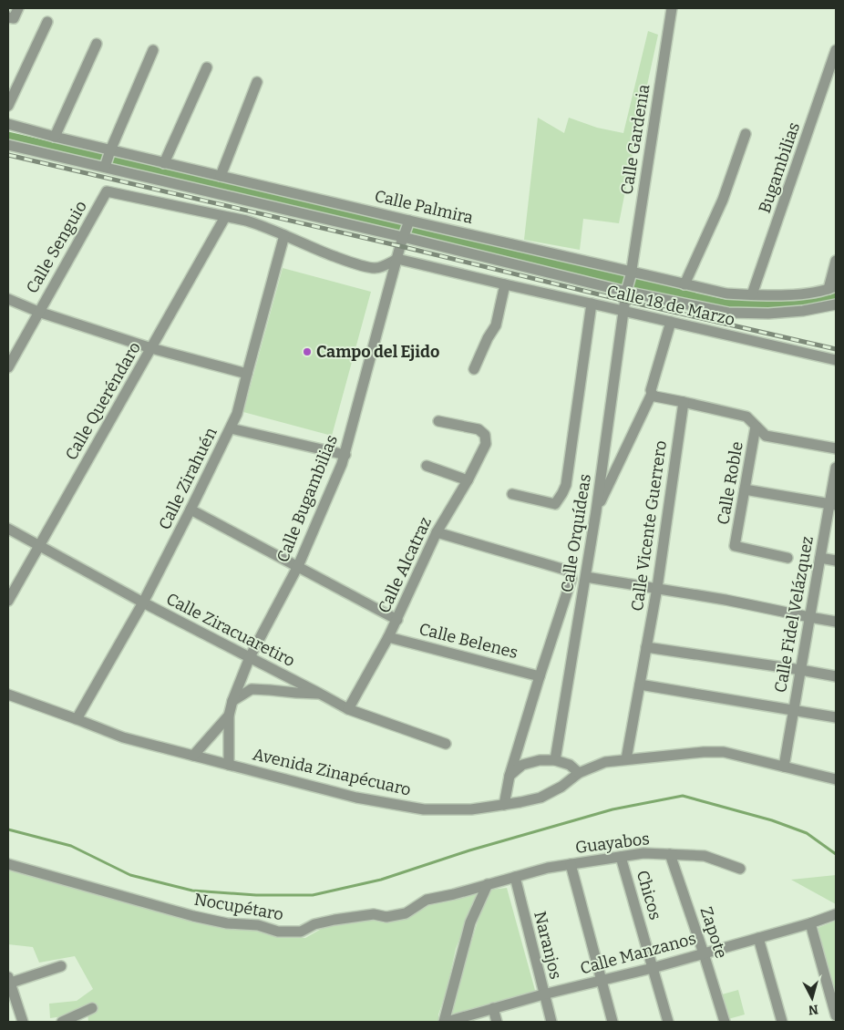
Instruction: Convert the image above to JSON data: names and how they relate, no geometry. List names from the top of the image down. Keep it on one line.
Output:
{"streets":{"street":["Calle Gardenia","Bugambilias","Calle Palmira","Calle Senguio","Calle 18 de Marzo","Calle Queréndaro","Calle Zirahuén","Calle Roble","Calle Bugambilias","Calle Vicente Guerrero","Calle Orquídeas","Calle Alcatraz","Calle Fidel Velázquez","Calle Ziracuaretiro","Calle Belenes","Avenida Zinapécuaro","Guayabos","Chicos","Nocupétaro","Zapote","Naranjos","Calle Manzanos"]},"crossings":[["Calle Gardenia","Calle Palmira"],["Calle Gardenia","Calle Orquídeas"],["Bugambilias","Calle Palmira"],["Calle Palmira","Calle Bugambilias"],["Calle Senguio","Calle Queréndaro"],["Calle 18 de Marzo","Calle Orquídeas"],["Calle Queréndaro","Calle Ziracuaretiro"],["Calle Zirahuén","Calle Ziracuaretiro"],["Calle Zirahuén","Calle Belenes"],["Calle Zirahuén","Avenida Zinapécuaro"],["Calle Bugambilias","Calle Ziracuaretiro"],["Calle Bugambilias","Calle Belenes"],["Calle Bugambilias","Avenida Zinapécuaro"],["Calle Vicente Guerrero","Avenida Zinapécuaro"],["Calle Alcatraz","Calle Ziracuaretiro"],["Calle Alcatraz","Calle Belenes"],["Calle Fidel Velázquez","Avenida Zinapécuaro"],["Guayabos","Chicos"],["Guayabos","Nocupétaro"],["Guayabos","Zapote"],["Guayabos","Naranjos"],["Chicos","Calle Manzanos"],["Nocupétaro","Naranjos"],["Zapote","Calle Manzanos"],["Naranjos","Calle Manzanos"]],"places":["Campo del Ejido"],"north":"bottom"}
